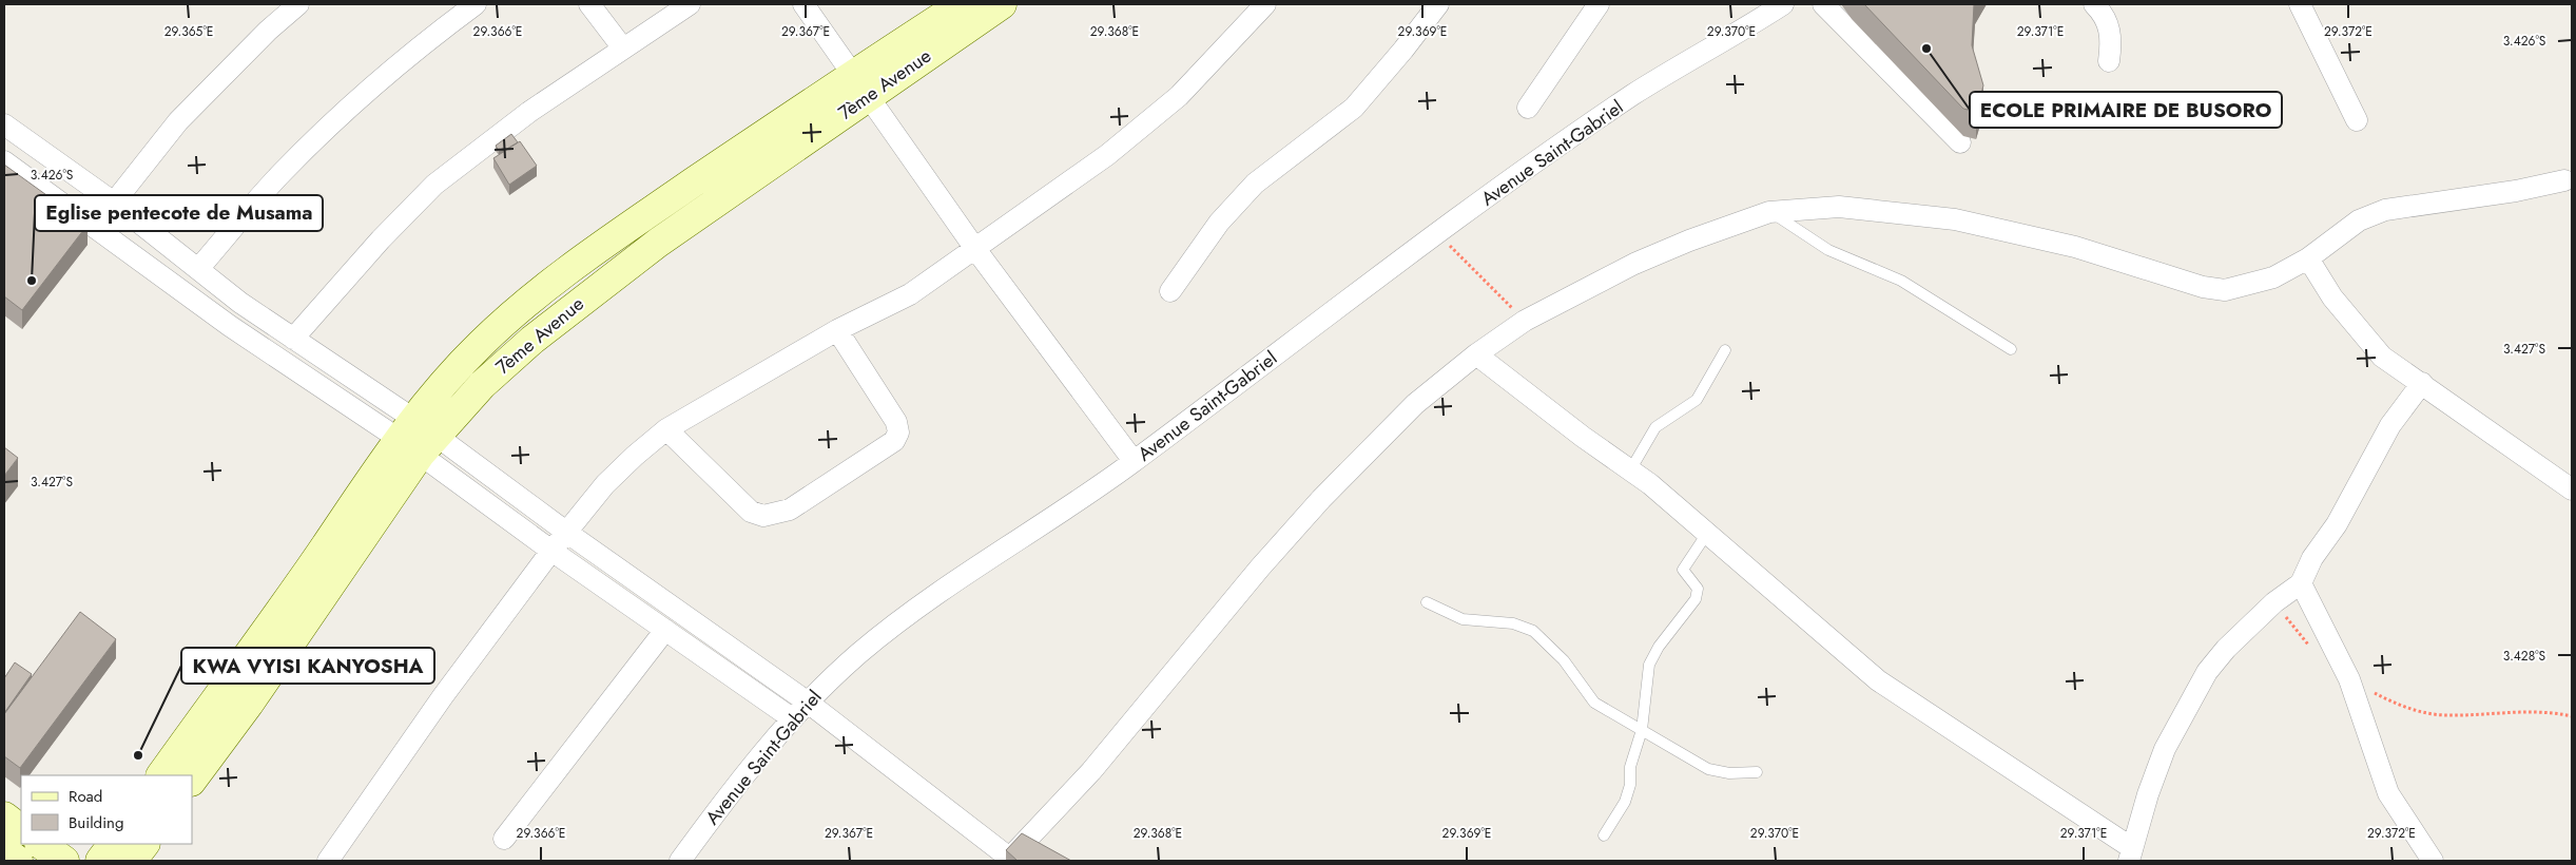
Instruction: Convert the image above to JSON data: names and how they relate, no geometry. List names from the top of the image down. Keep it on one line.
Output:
{"streets":{"street":["7ème Avenue","Avenue Saint-Gabriel"]},"places":["ECOLE PRIMAIRE DE BUSORO","Eglise pentecote de Musama","KWA VYISI KANYOSHA"],"legend":["Road","Building"],"coordinates":["29.365°E","29.366°E","29.367°E","29.368°E","29.369°E","29.370°E","29.371°E","29.372°E","3.426°S","3.427°S","3.428°S"]}
